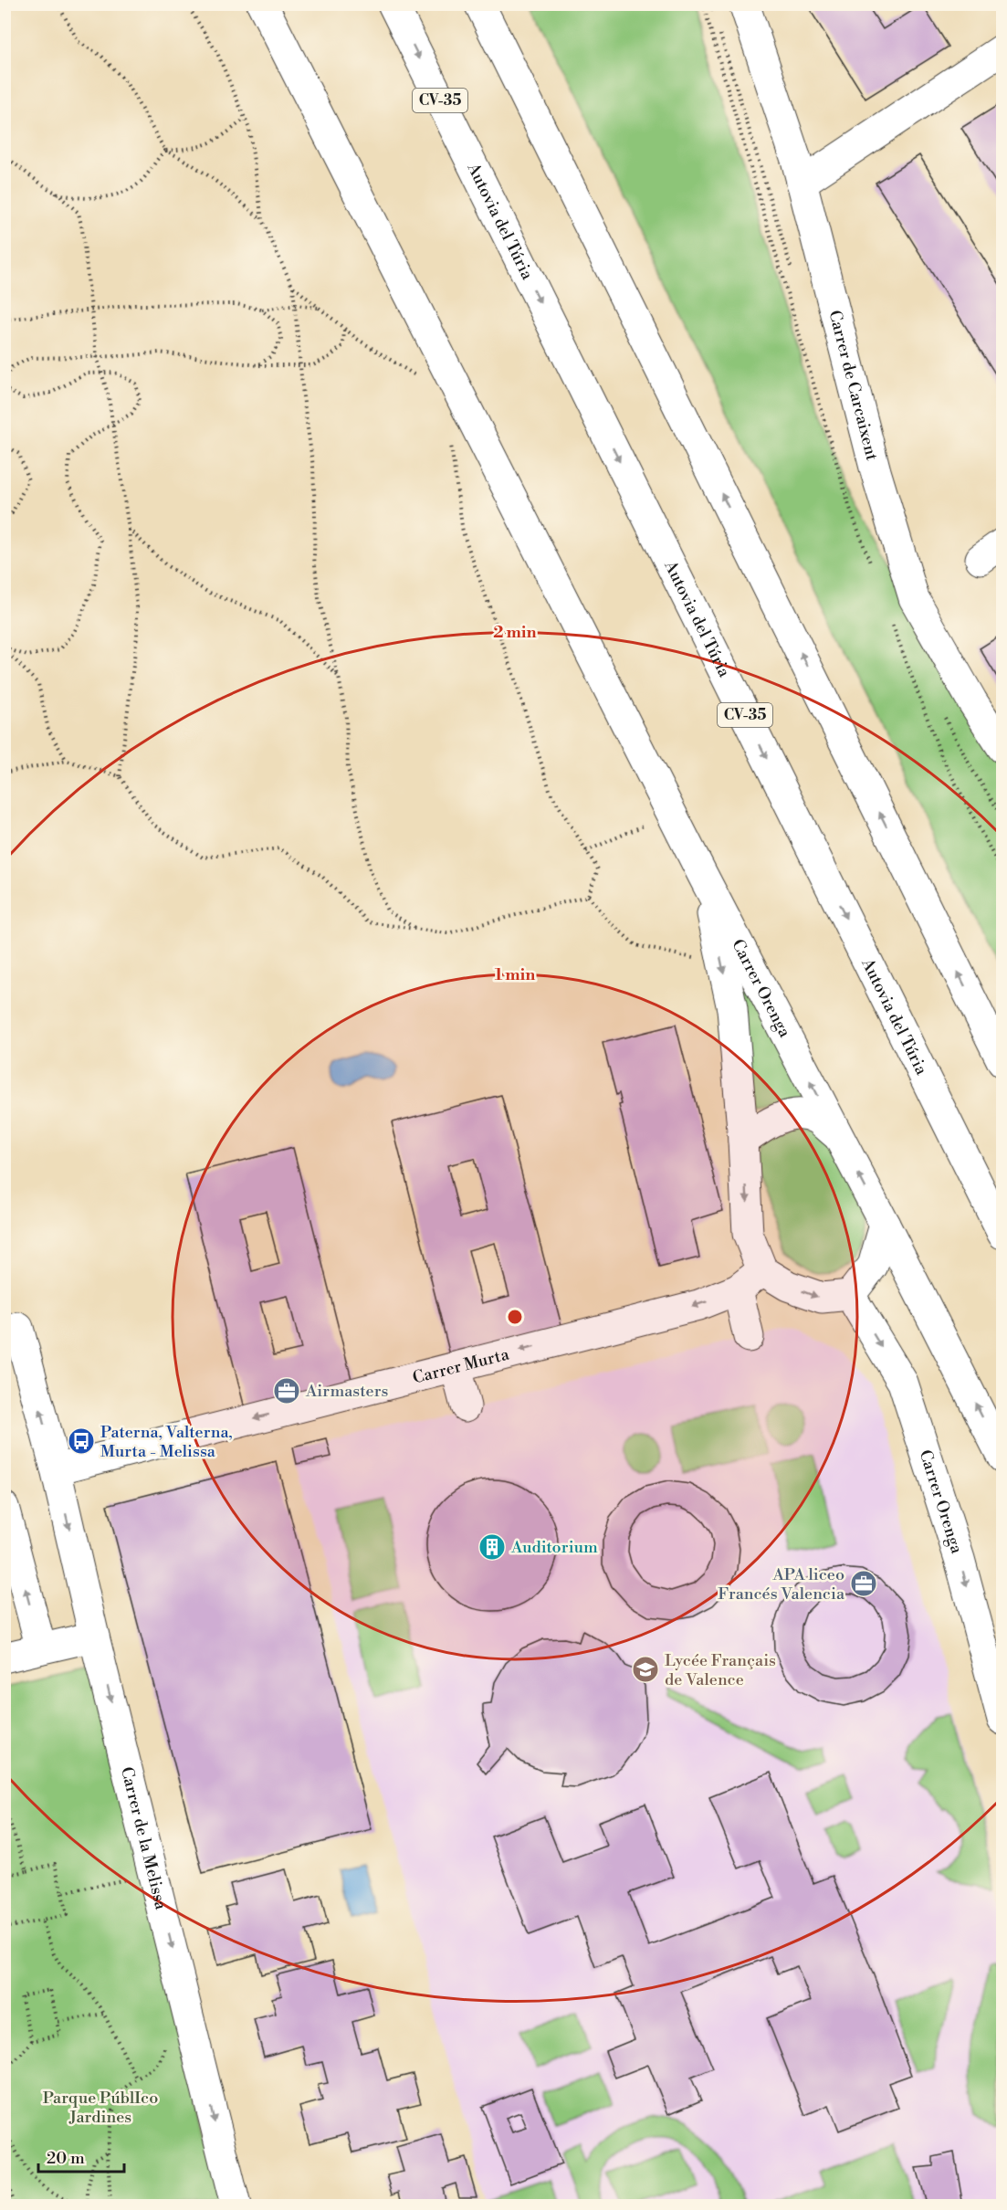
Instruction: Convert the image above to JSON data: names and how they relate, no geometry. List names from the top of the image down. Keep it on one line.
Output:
{"streets":{"main road":["CV-35","Autovia del Túria","Carrer de Carcaixent","Carrer Orenga","Carrer Murta","Carrer de la Melissa"]},"crossings":[["Carrer Orenga","Carrer Murta"],["Carrer Murta","Carrer de la Melissa"]],"one_way":["Carrer Murta"],"parks":["Parque PúblIco Jardines"],"places":{"office":["Airmasters","APA liceo Francés Valencia"],"bus stop":["Paterna, Valterna, Murta - Melissa"],"building":["Auditorium"],"school or university":["Lycée Français de Valence"]},"scale_bar":"20 m","rings":["2 min","1 min"]}
